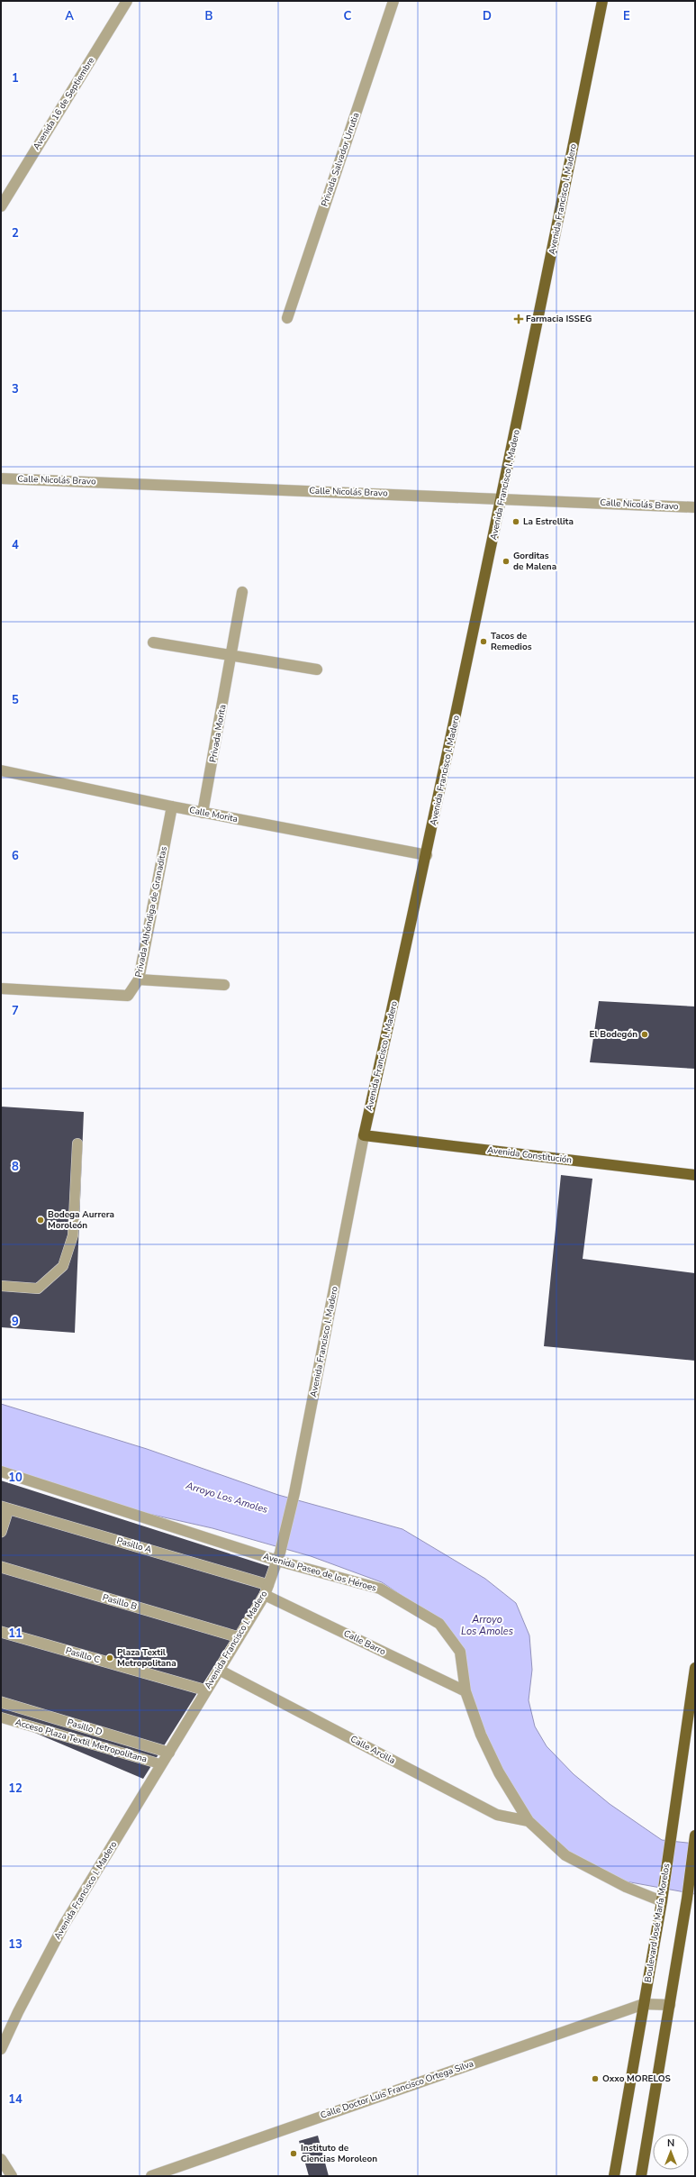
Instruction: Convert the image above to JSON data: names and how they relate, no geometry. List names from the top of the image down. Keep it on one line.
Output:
{"streets":{"main road":["Avenida Francisco I. Madero","Avenida Constitución","Boulevard José María Morelos"],"street":["Avenida 16 de Septiembre","Privada Salvador Urrutia","Calle Nicolás Bravo","Privada Morita","Calle Morita","Privada Alhóndiga de Granaditas","Pasillo A","Avenida Paseo de los Héroes","Pasillo B","Calle Barro","Pasillo C","Pasillo D","Calle Arcilla","Calle Doctor Luis Francisco Ortega Silva"],"lane":["Acceso Plaza Textil Metropolitana"]},"crossings":[["Avenida Francisco I. Madero","Calle Nicolás Bravo"],["Avenida Francisco I. Madero","Calle Morita"],["Avenida Francisco I. Madero","Avenida Constitución"],["Avenida Francisco I. Madero","Pasillo A"],["Avenida Francisco I. Madero","Avenida Paseo de los Héroes"],["Avenida Francisco I. Madero","Pasillo B"],["Avenida Francisco I. Madero","Calle Barro"],["Avenida Francisco I. Madero","Pasillo C"],["Avenida Francisco I. Madero","Pasillo D"],["Avenida Francisco I. Madero","Acceso Plaza Textil Metropolitana"],["Avenida Francisco I. Madero","Calle Arcilla"],["Privada Morita","Calle Morita"],["Calle Morita","Privada Alhóndiga de Granaditas"],["Pasillo A","Calle Barro"],["Avenida Paseo de los Héroes","Calle Barro"],["Avenida Paseo de los Héroes","Calle Arcilla"],["Avenida Paseo de los Héroes","Boulevard José María Morelos"],["Boulevard José María Morelos","Calle Doctor Luis Francisco Ortega Silva"]],"water":["Arroyo Los Amoles"],"places":{"health":["Farmacia ISSEG"],"other":["La Estrellita","Gorditas de Malena","Tacos de Remedios","El Bodegón","Bodega Aurrera Moroleón","Plaza Textil Metropolitana","Oxxo MORELOS","Instituto de Ciencias Moroleon"]},"north":"top","grid":{"columns":["A","B","C","D","E"],"rows":["1","2","3","4","5","6","7","8","9","10","11","12","13","14"]}}
